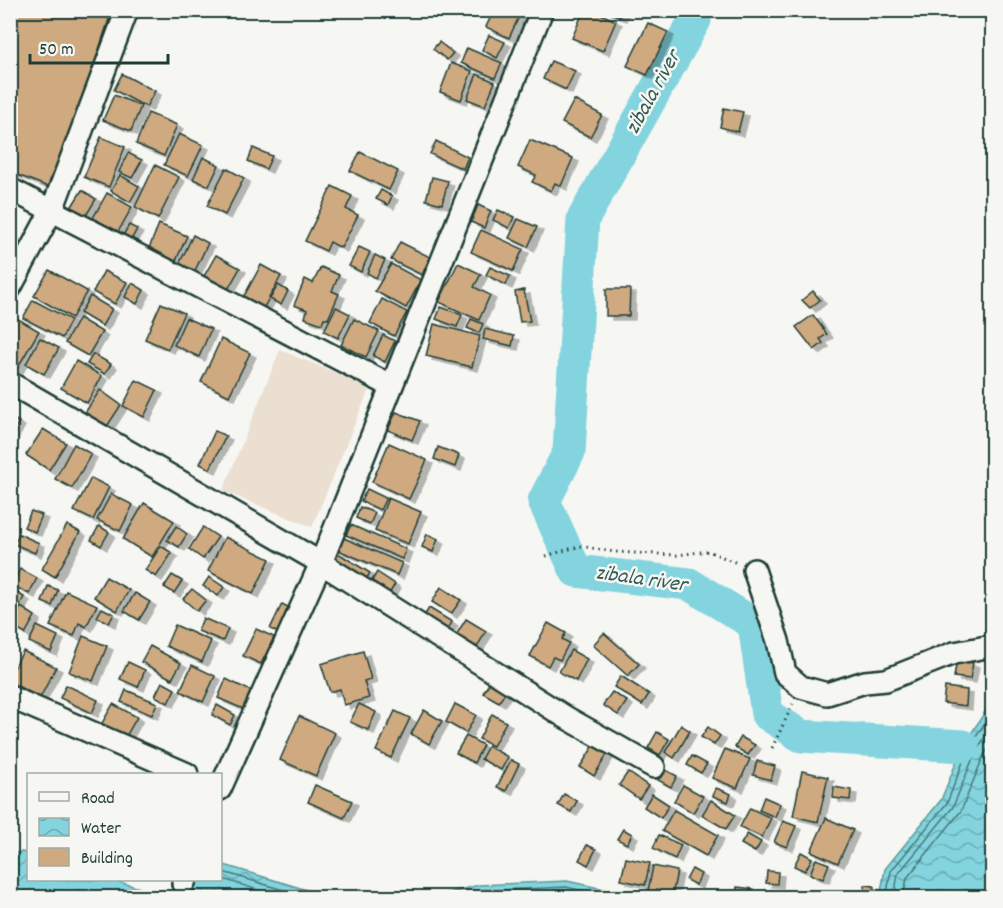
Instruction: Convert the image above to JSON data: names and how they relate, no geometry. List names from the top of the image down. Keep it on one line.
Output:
{"water":["zibala river"],"legend":["Road","Water","Building"],"scale_bar":"50 m"}
